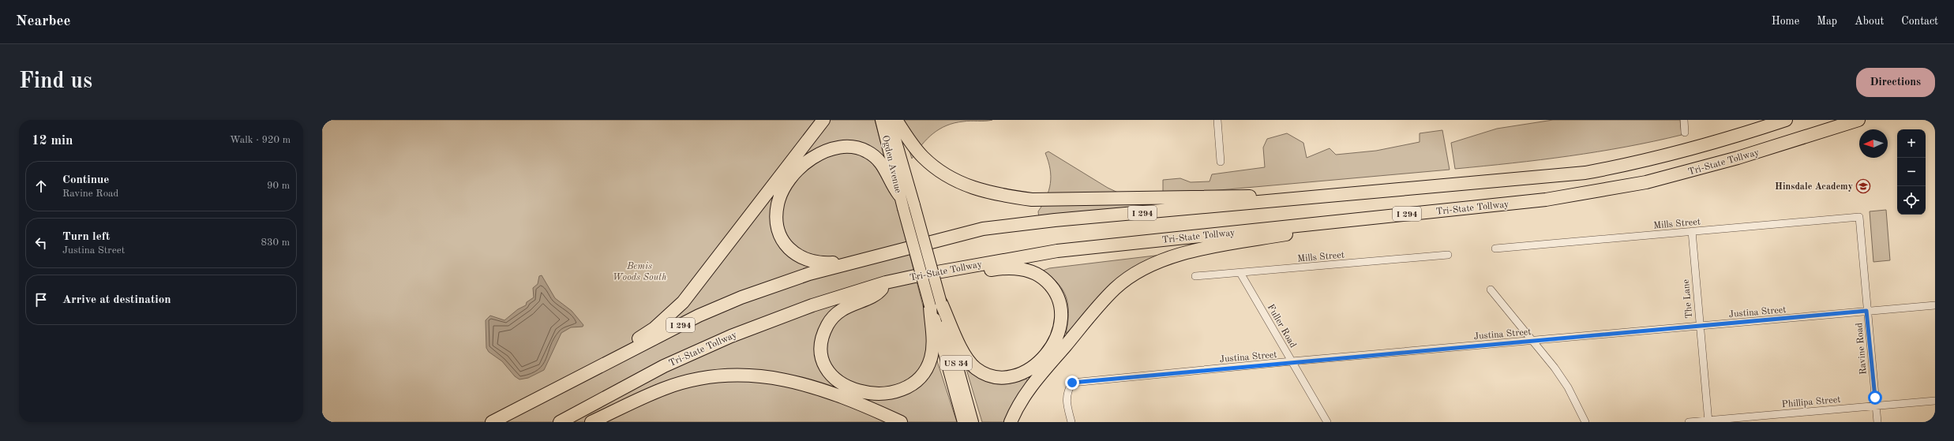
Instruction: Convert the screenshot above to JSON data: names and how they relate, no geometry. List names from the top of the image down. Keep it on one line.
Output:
{"streets":{"highway":["Tri-State Tollway","I 294"],"main road":["Ogden Avenue","US 34"],"street":["Mills Street","The Lane","Justina Street","Fuller Road","Ravine Road","Phillipa Street"]},"crossings":[["Ogden Avenue","US 34"],["Mills Street","The Lane"],["Mills Street","Fuller Road"],["Mills Street","Ravine Road"],["The Lane","Justina Street"],["The Lane","Phillipa Street"],["Justina Street","Fuller Road"],["Justina Street","Ravine Road"],["Ravine Road","Phillipa Street"]],"parks":["Bemis Woods South"],"places":{"school or university":["Hinsdale Academy"]},"north":"left","page":{"header":"Nearbee","nav":["Home","Map","About","Contact"],"buttons":"Directions","title":"Find us","heading":["12 min","Walk · 920 m"],"map_buttons":["+","−"],"list":[["Continue","Ravine Road","90 m"],["Turn left","Justina Street","830 m"],"Arrive at destination"]}}
